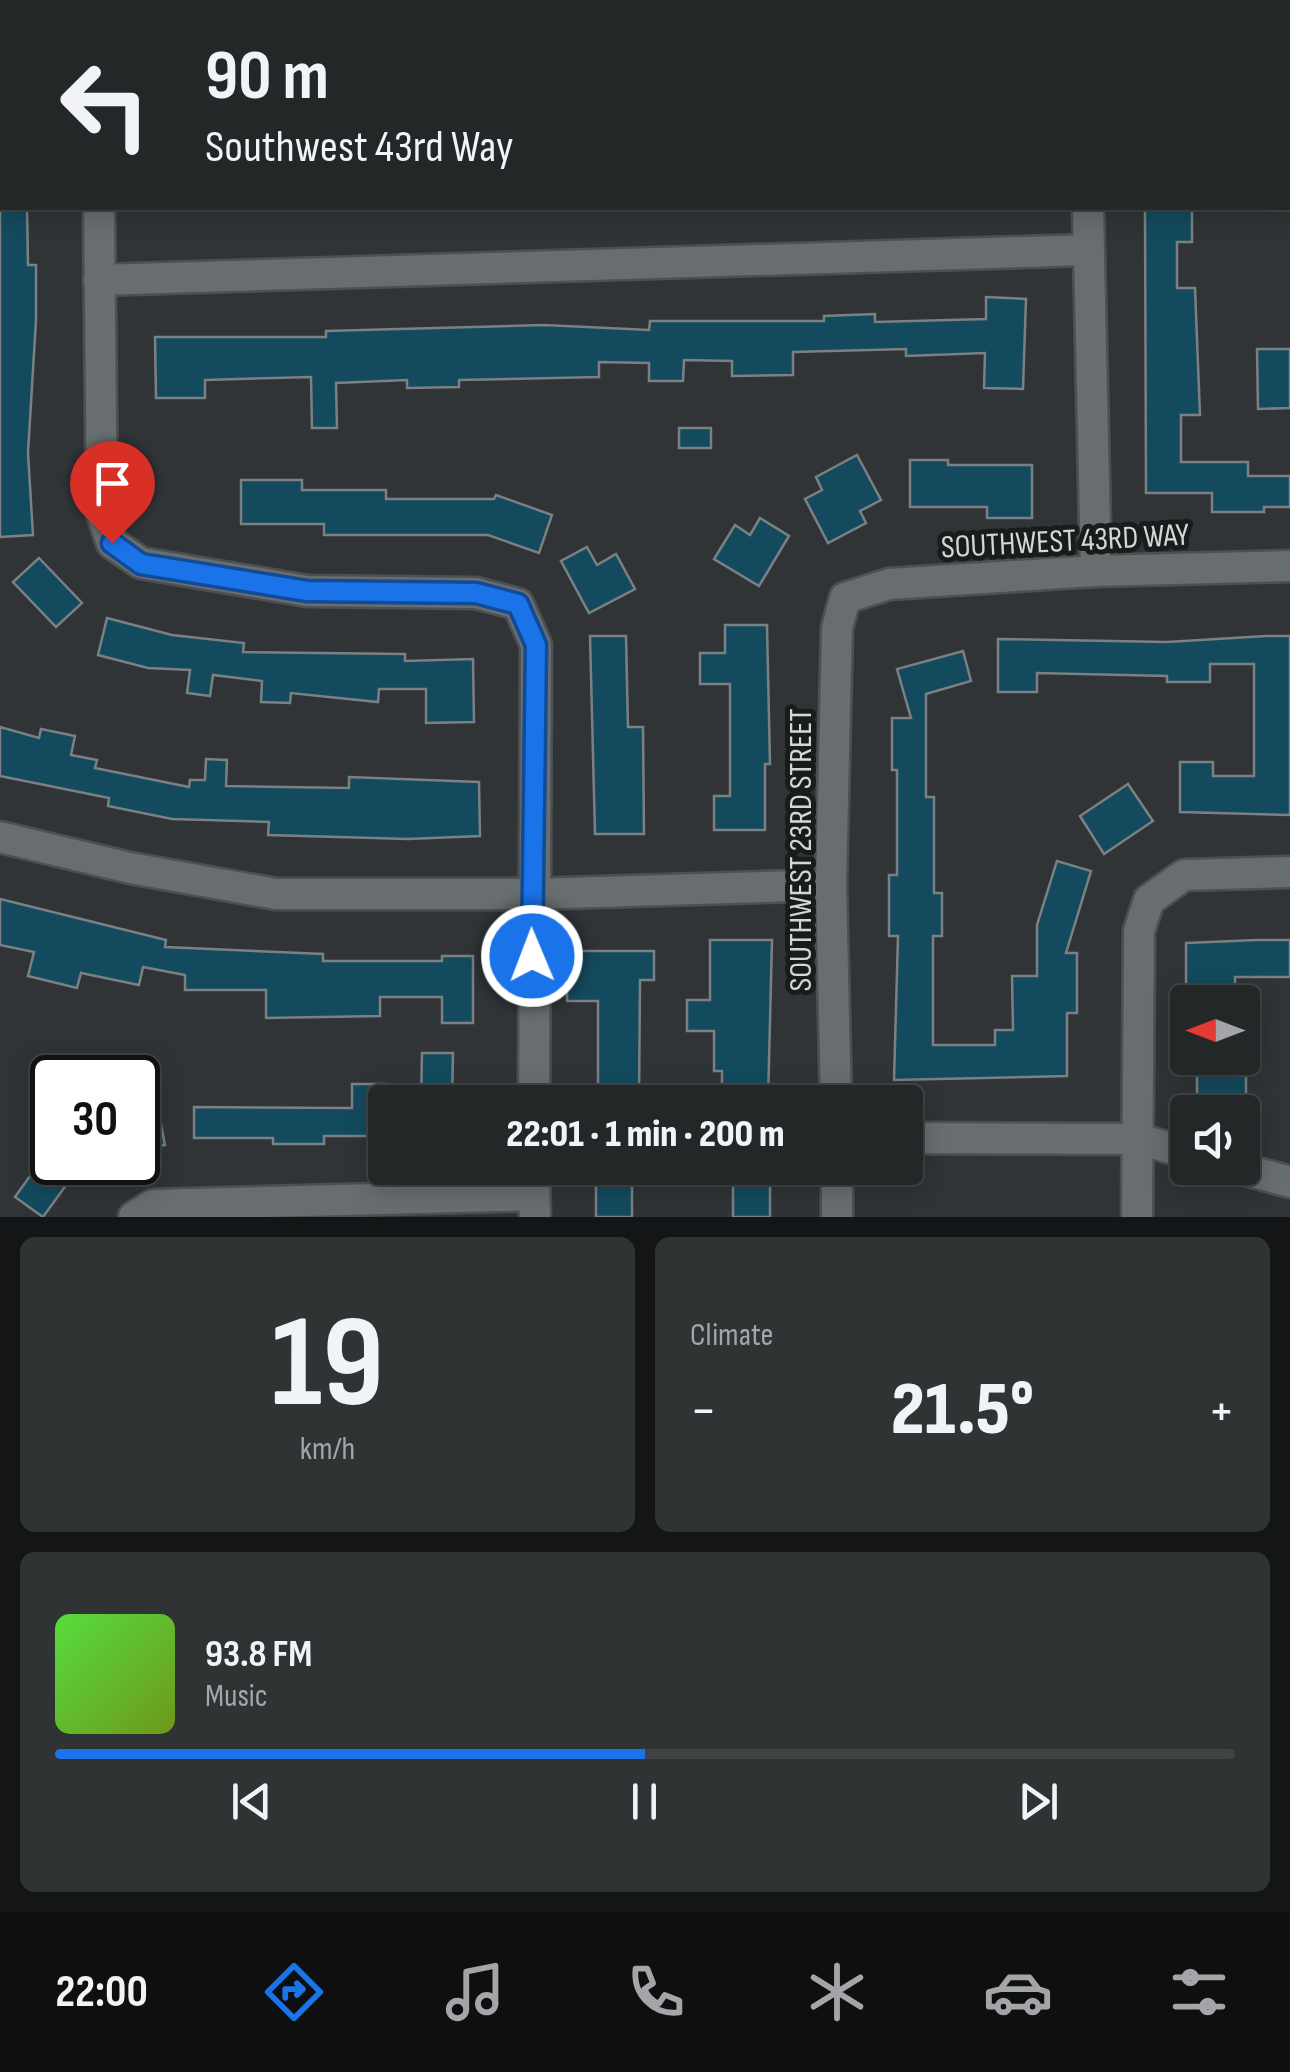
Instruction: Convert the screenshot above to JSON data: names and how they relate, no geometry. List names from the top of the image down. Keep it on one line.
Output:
{"streets":{"street":["SOUTHWEST 43RD WAY","SOUTHWEST 23RD STREET"]},"crossings":[["SOUTHWEST 43RD WAY","SOUTHWEST 23RD STREET"]],"north":"left","page":{"turn":["90 m","Southwest 43rd Way"],"limit":"30","trip":"22:01 · 1 min · 200 m","tile":[["19","km/h"],"Climate"],"heat":["−","21.5°","+"],"song":["93.8 FM","Music"],"tabs":"22:00"}}
